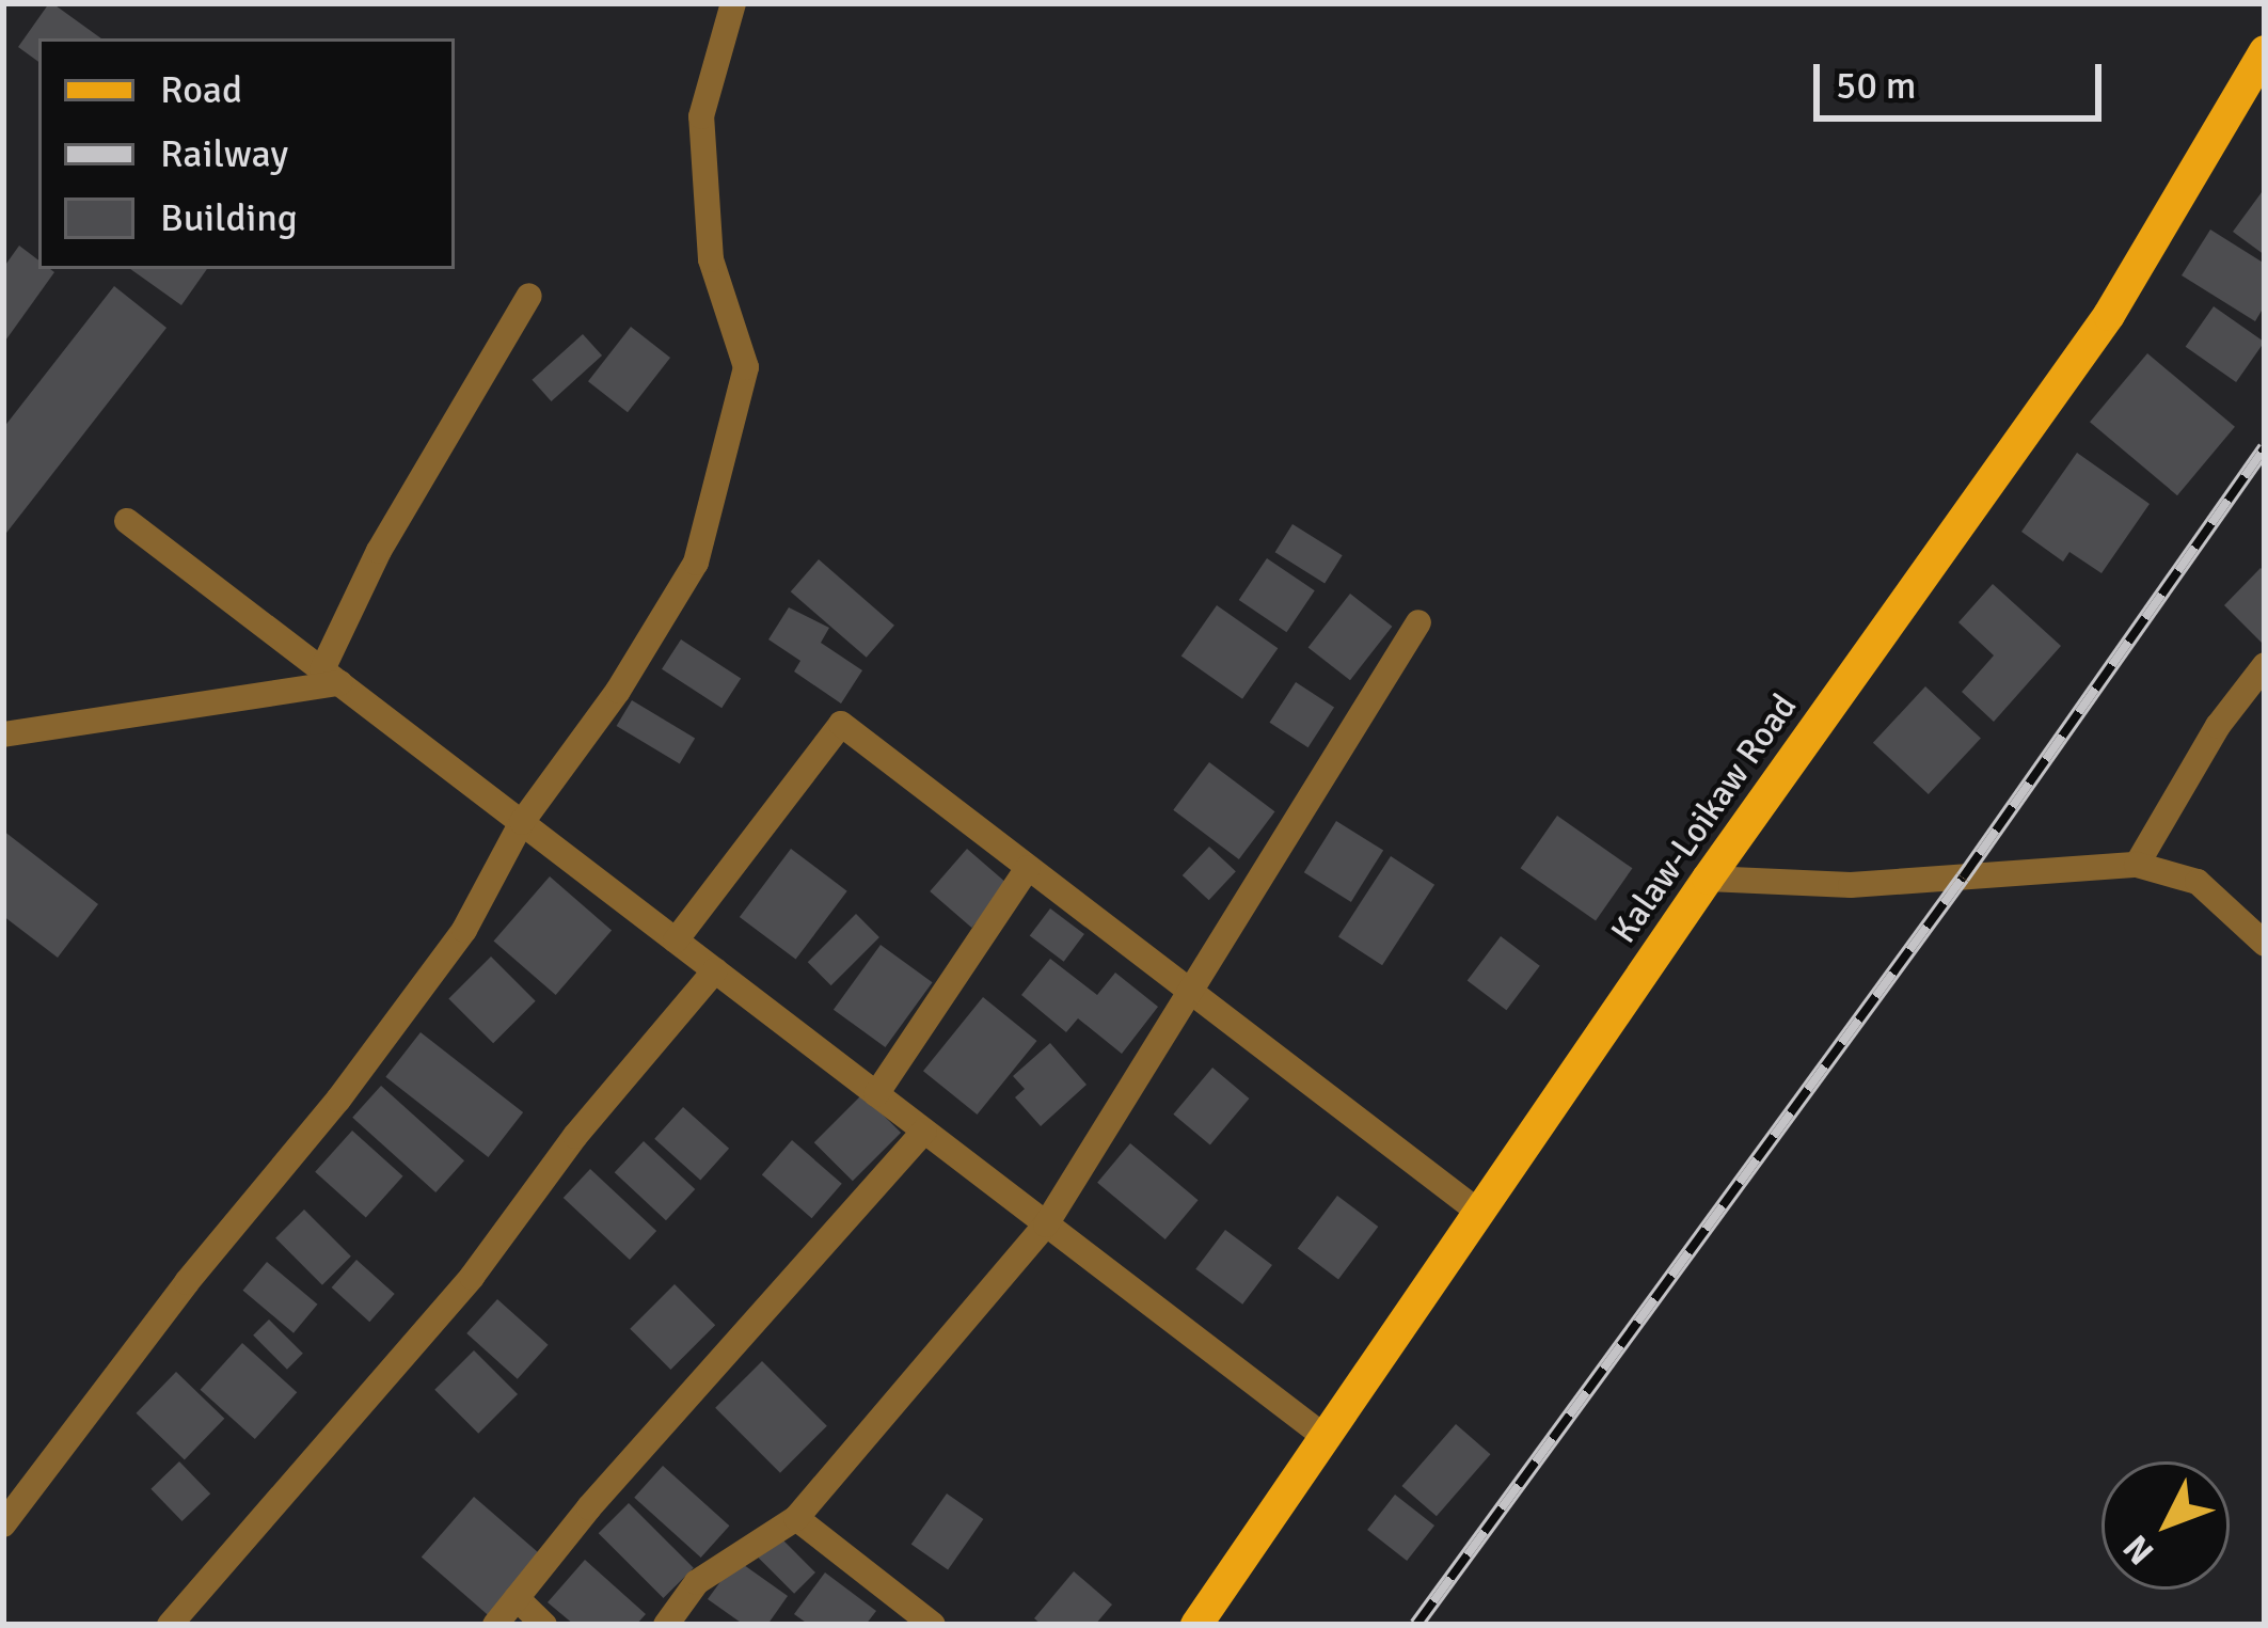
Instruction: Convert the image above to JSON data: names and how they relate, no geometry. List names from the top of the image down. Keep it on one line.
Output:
{"streets":{"main road":["Kalaw-Loikaw Road"]},"legend":["Road","Railway","Building"],"scale_bar":"50 m","north":"bottom left"}
